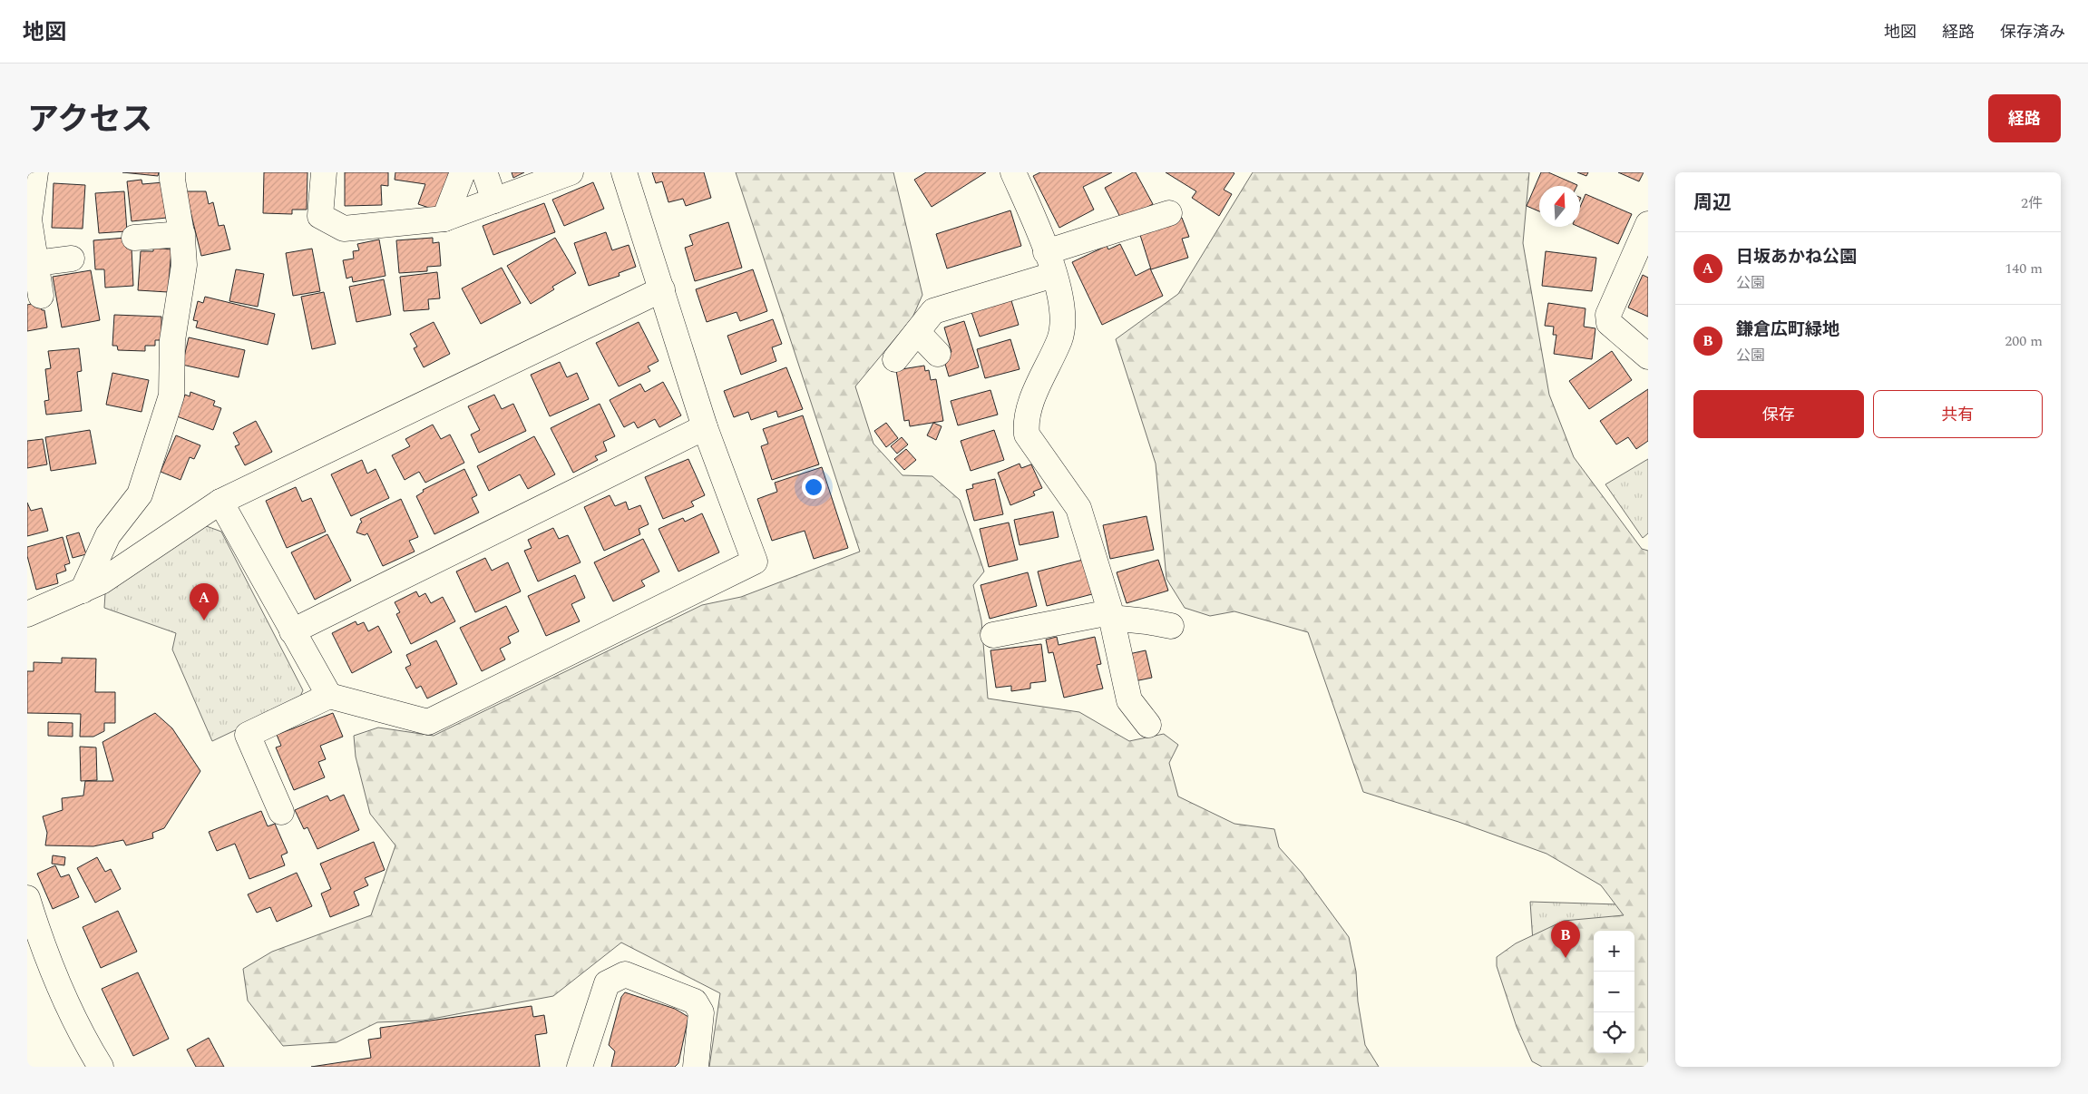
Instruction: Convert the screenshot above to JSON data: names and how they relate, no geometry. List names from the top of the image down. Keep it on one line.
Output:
{"north":"top","page":{"header":"地図","nav":["地図","経路","保存済み"],"title":"アクセス","buttons":["経路",["保存","共有"]],"heading":["周辺","2件"],"list":[{"mark":"A","name":"日坂あかね公園","note":"公園","value":"140 m"},{"mark":"B","name":"鎌倉広町緑地","note":"公園","value":"200 m"}],"pins":["A","B"],"map_buttons":["+","−"]}}
